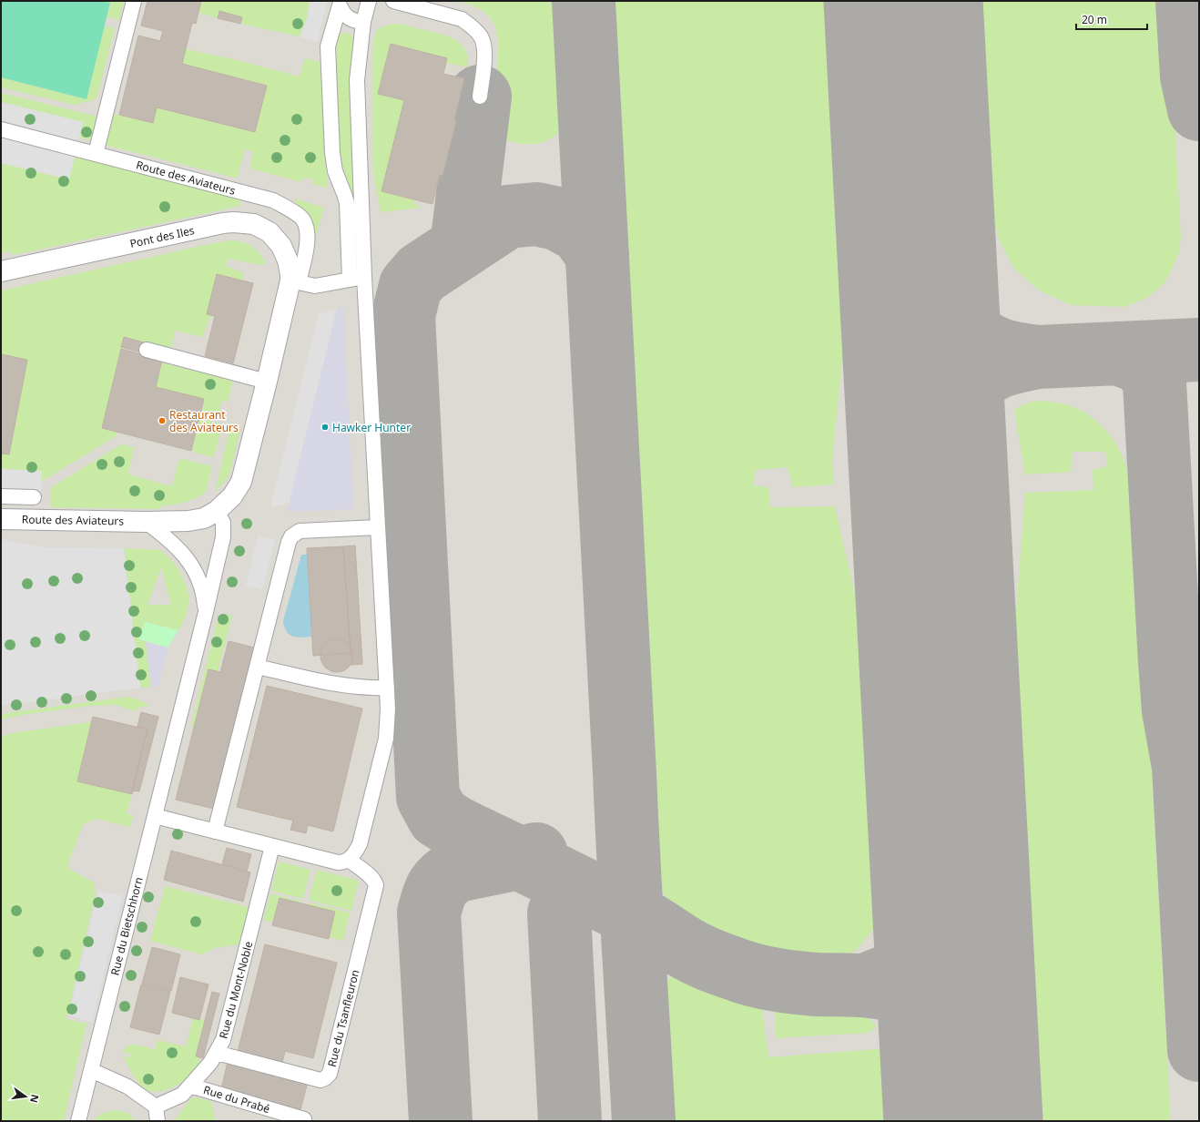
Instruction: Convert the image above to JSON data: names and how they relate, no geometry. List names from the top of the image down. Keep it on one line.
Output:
{"streets":{"street":["Route des Aviateurs","Pont des Iles"],"lane":["Rue du Bietschhorn","Rue du Mont-Noble","Rue du Tsanfleuron","Rue du Prabé"]},"crossings":[["Route des Aviateurs","Pont des Iles"],["Rue du Mont-Noble","Rue du Tsanfleuron"],["Rue du Mont-Noble","Rue du Prabé"]],"places":["Restaurant des Aviateurs","Hawker Hunter"],"scale_bar":"20 m","north":"right"}
